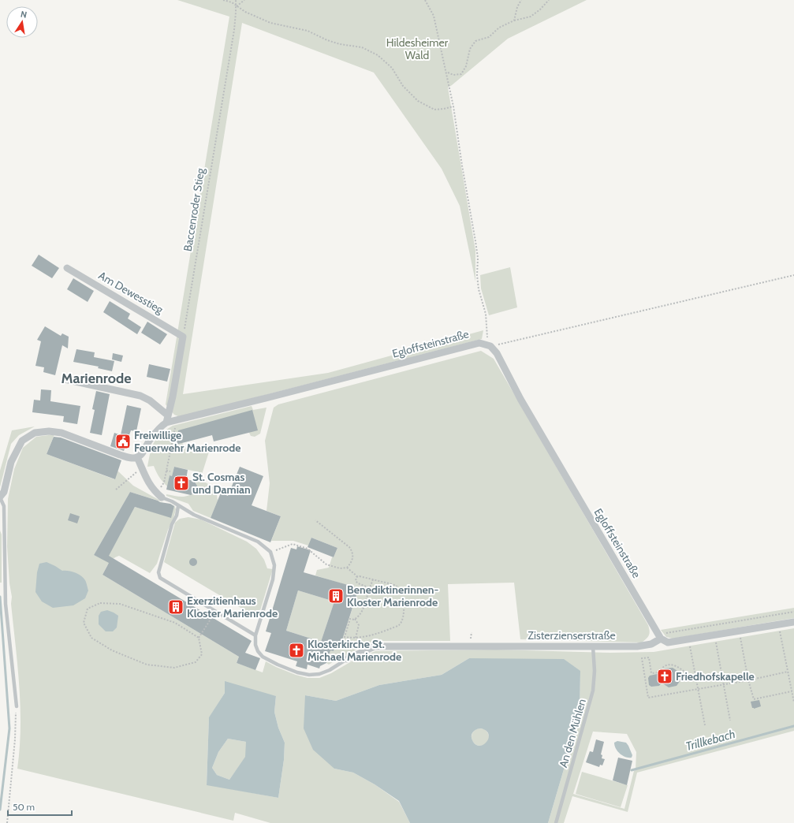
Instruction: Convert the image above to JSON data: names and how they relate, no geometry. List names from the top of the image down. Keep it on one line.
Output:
{"streets":{"street":["Am Dewesstieg","Egloffsteinstraße","Zisterzienserstraße"],"lane":["An den Mühlen"],"path":["Baccenroder Stieg"]},"crossings":[["Baccenroder Stieg","Am Dewesstieg"],["Egloffsteinstraße","Zisterzienserstraße"],["Zisterzienserstraße","An den Mühlen"]],"districts":["Marienrode"],"water":["Trillkebach"],"parks":["Hildesheimer Wald"],"places":{"public building":["Freiwillige Feuerwehr Marienrode"],"church":["St. Cosmas und Damian","Klosterkirche St. Michael Marienrode","Friedhofskapelle"],"building":["Benediktinerinnen- Kloster Marienrode","Exerzitienhaus Kloster Marienrode"]},"scale_bar":"50 m","north":"top"}
